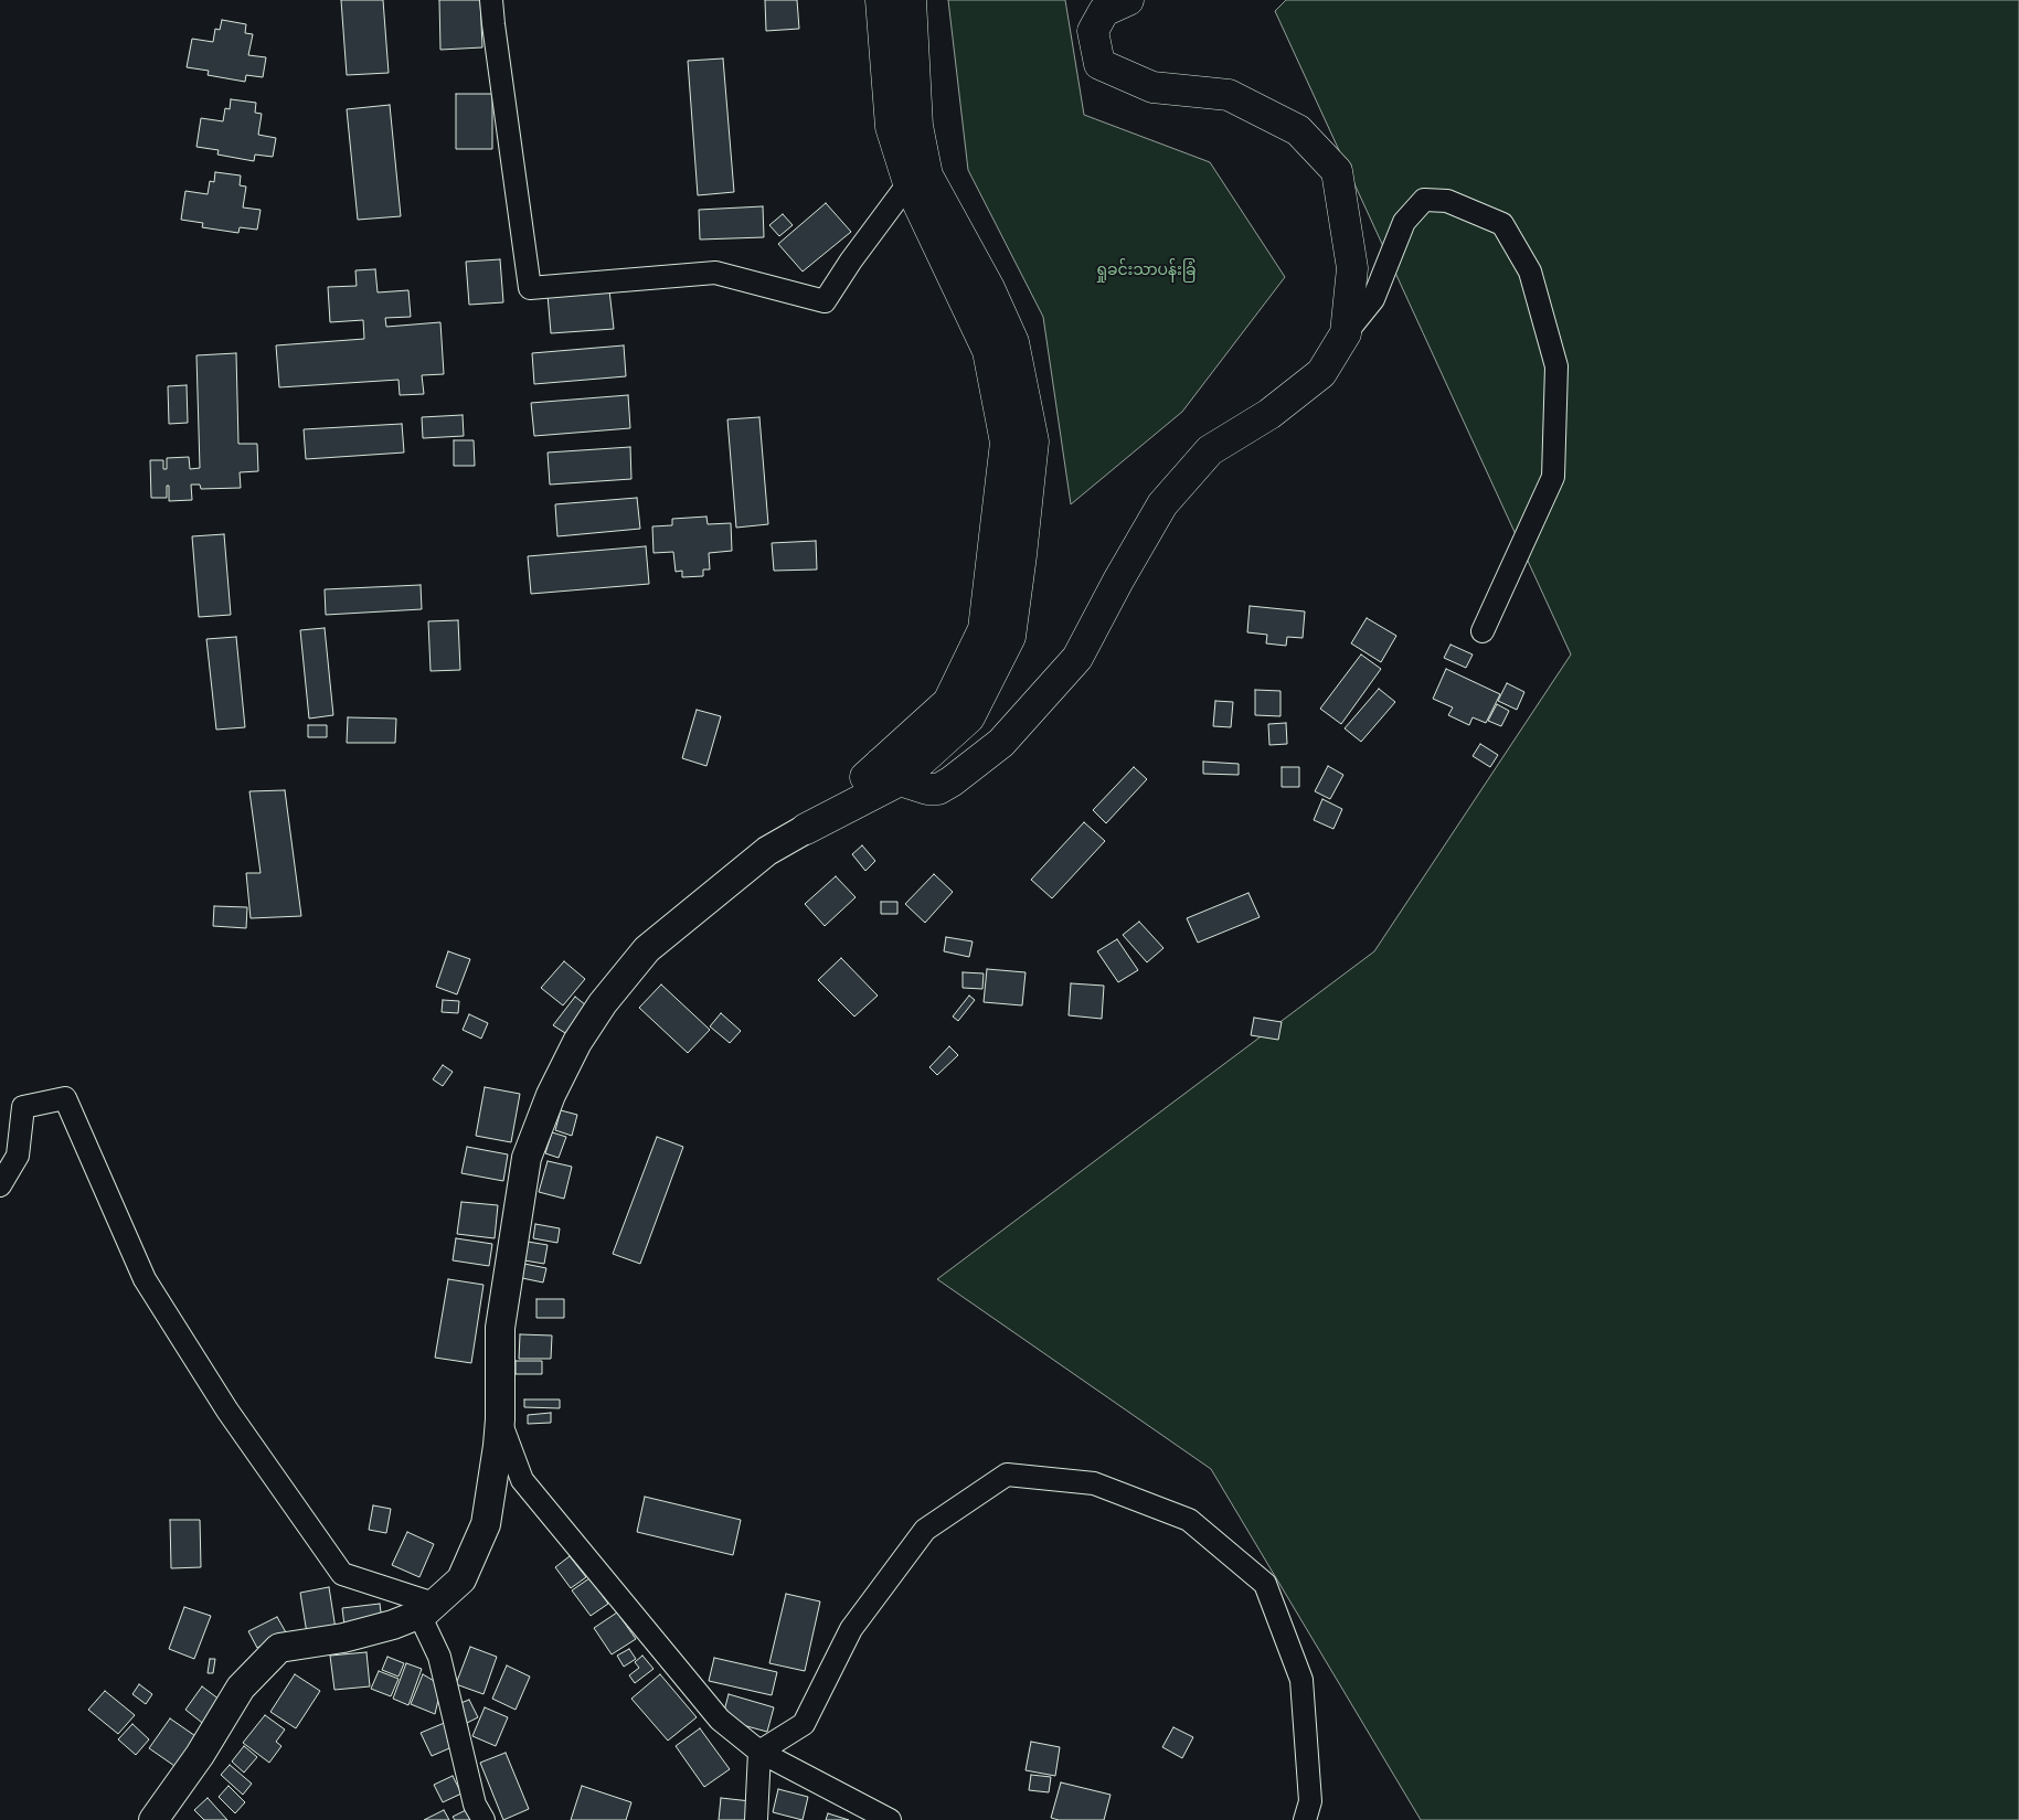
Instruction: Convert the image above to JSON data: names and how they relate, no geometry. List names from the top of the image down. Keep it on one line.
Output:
{"parks":["ရှုခင်းသာပန်းခြံ"]}
